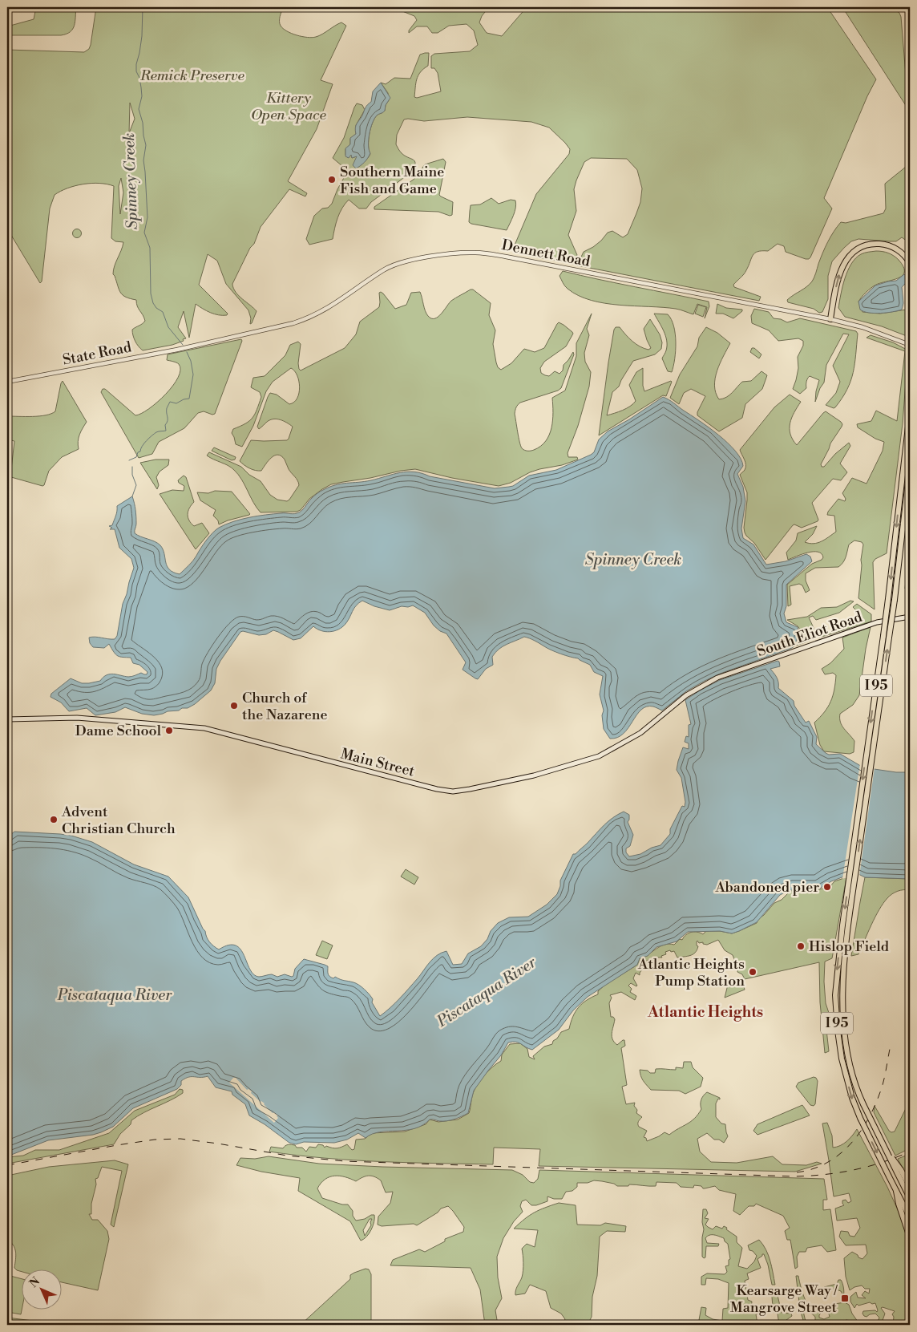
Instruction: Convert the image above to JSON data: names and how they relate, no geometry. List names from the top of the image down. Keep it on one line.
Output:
{"streets":{"highway":["I 95"],"main road":["South Eliot Road","Main Street"],"street":["Dennett Road","State Road"]},"crossings":[["Dennett Road","State Road"],["South Eliot Road","Main Street"]],"districts":["Atlantic Heights"],"water":["Spinney Creek","Piscataqua River"],"parks":["Remick Preserve","Kittery Open Space"],"places":{"other":["Southern Maine Fish and Game","Church of the Nazarene","Dame School","Advent Christian Church","Abandoned pier","Hislop Field","Atlantic Heights Pump Station"],"transit":["Kearsarge Way / Mangrove Street"]},"north":"top left"}
